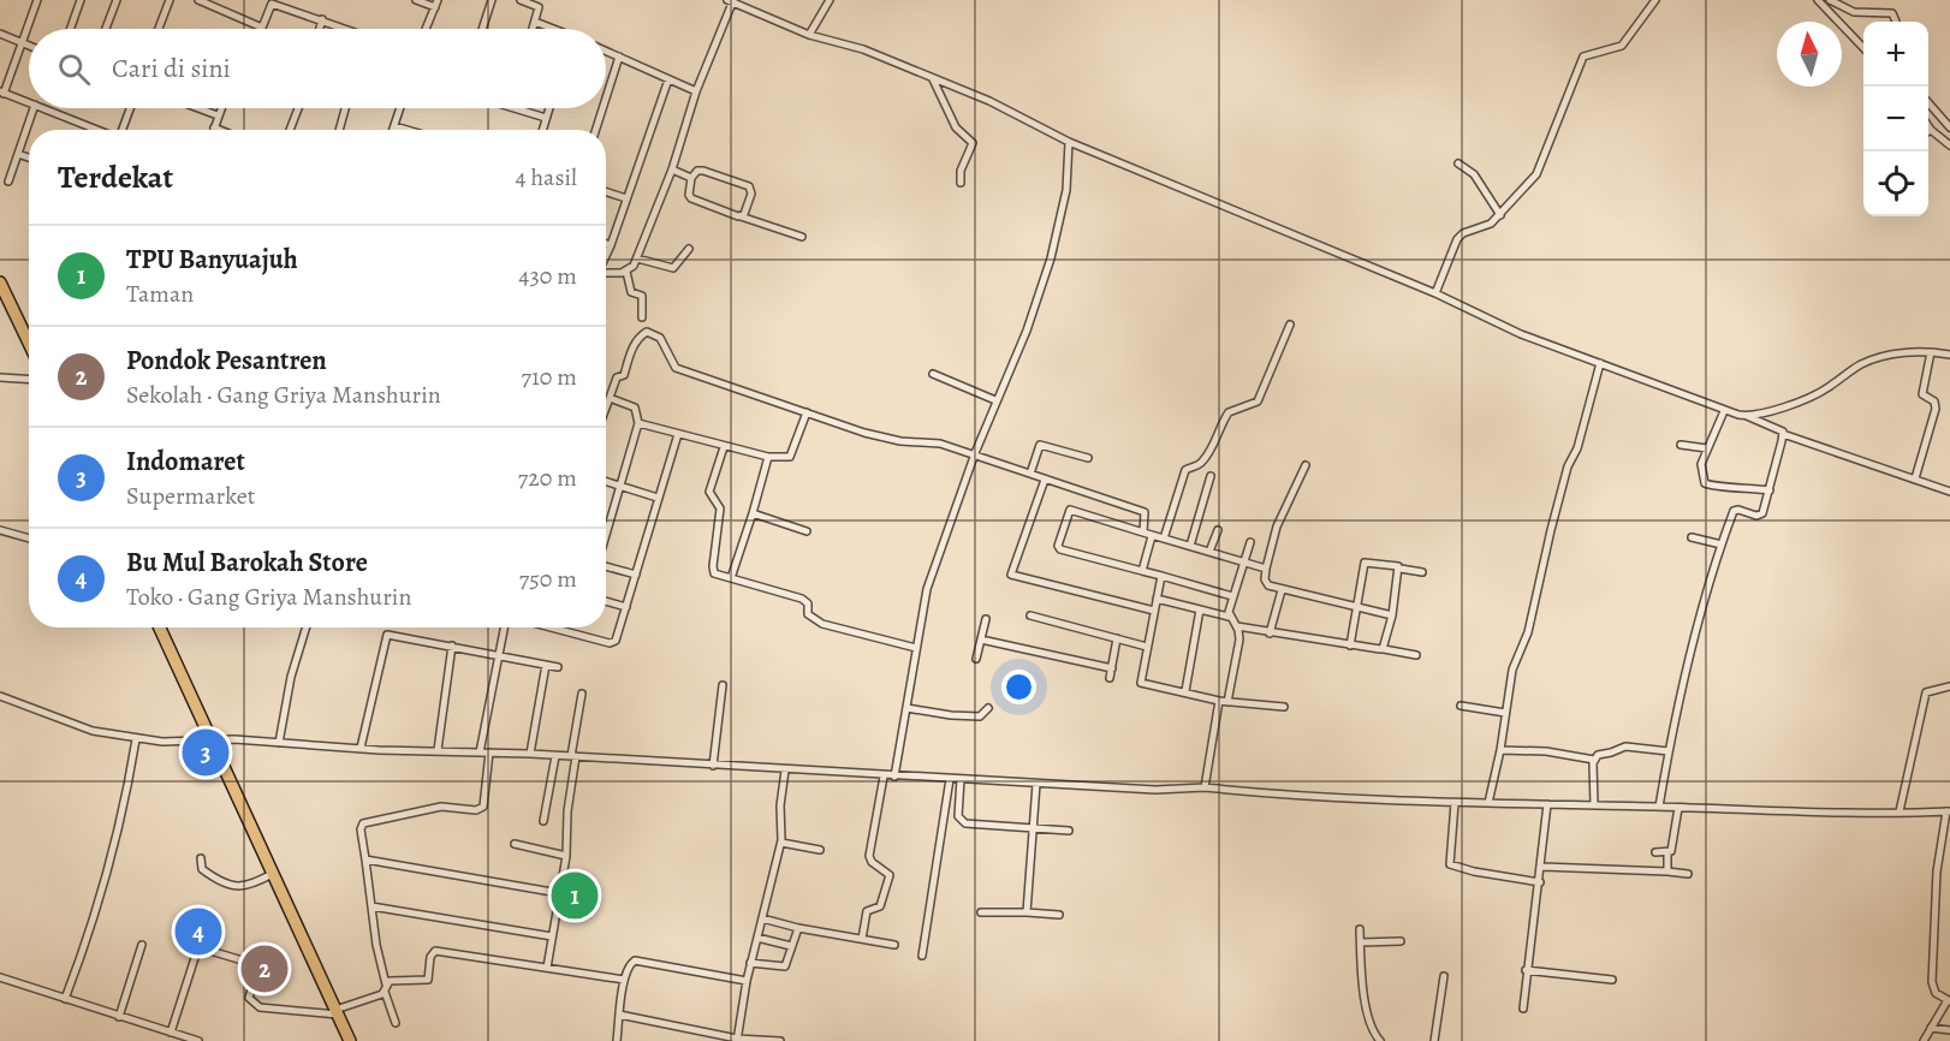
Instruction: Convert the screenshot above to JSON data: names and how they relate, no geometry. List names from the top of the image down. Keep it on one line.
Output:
{"north":"top","page":{"map_buttons":["+","−"],"search":"Cari di sini","heading":["Terdekat","4 hasil"],"list":[{"mark":"1","name":"TPU Banyuajuh","note":"Taman","value":"430 m"},{"mark":"2","name":"Pondok Pesantren","note":"Sekolah · Gang Griya Manshurin","value":"710 m"},{"mark":"3","name":"Indomaret","note":"Supermarket","value":"720 m"},{"mark":"4","name":"Bu Mul Barokah Store","note":"Toko · Gang Griya Manshurin","value":"750 m"}],"pins":["3","1","4","2"]}}
